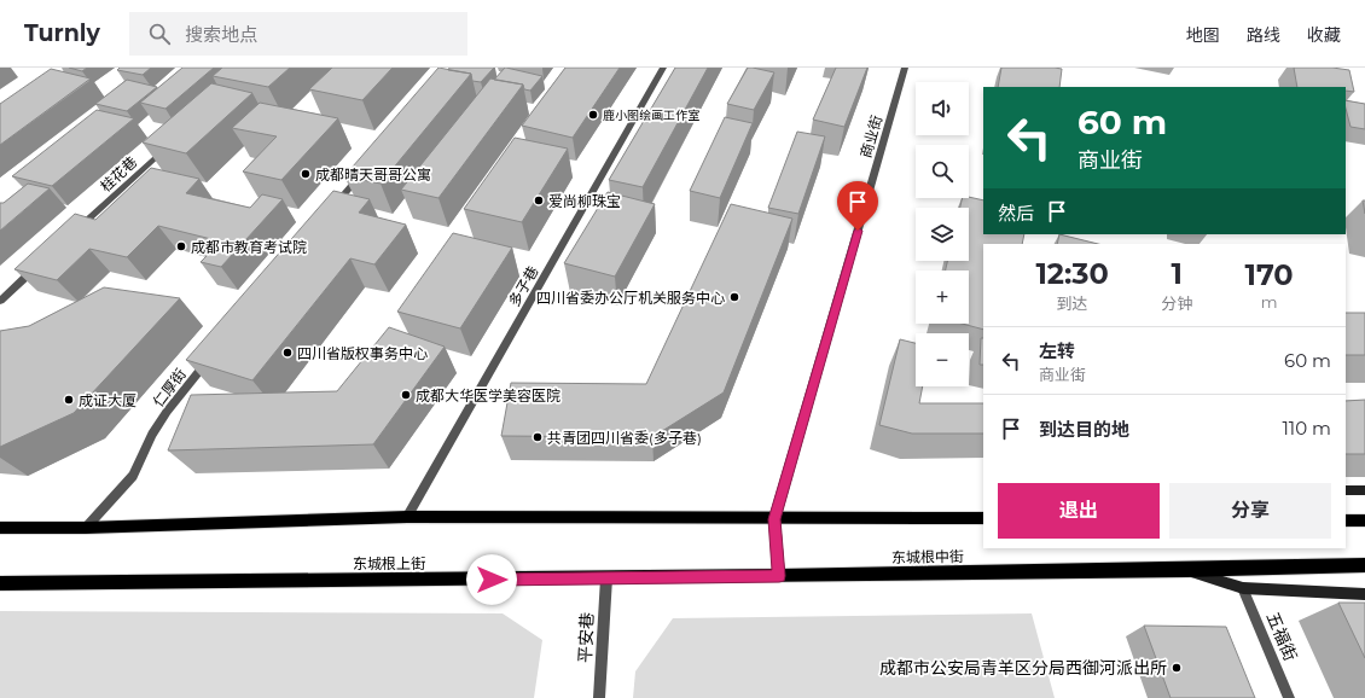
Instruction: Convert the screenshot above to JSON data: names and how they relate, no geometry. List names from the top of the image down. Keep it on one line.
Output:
{"streets":{"main road":["东城根中街","东城根上街"],"street":["商业街","桂花巷","多子巷","仁厚街","五福街","平安巷"]},"crossings":[["商业街","东城根中街"],["商业街","东城根上街"],["东城根中街","东城根上街"],["东城根中街","五福街"],["东城根上街","平安巷"]],"places":["鹿小图绘画工作室","成都晴天哥哥公寓","爱尚柳珠宝","成都市教育考试院","四川省委办公厅机关服务中心","四川省版权事务中心","成都大华医学美容医院","成证大厦","共青团四川省委(多子巷)","成都市公安局青羊区分局西御河派出所"],"page":{"header":"Turnly","search":"搜索地点","nav":["地图","路线","收藏"],"map_buttons":["+","−"],"turn":["60 m","商业街"],"then":"然后","eta":["12:30","到达","1","分钟","170","m"],"list":[{"name":"左转","note":"商业街","value":"60 m"},{"name":"到达目的地","value":"110 m"}],"buttons":["退出","分享"]}}
